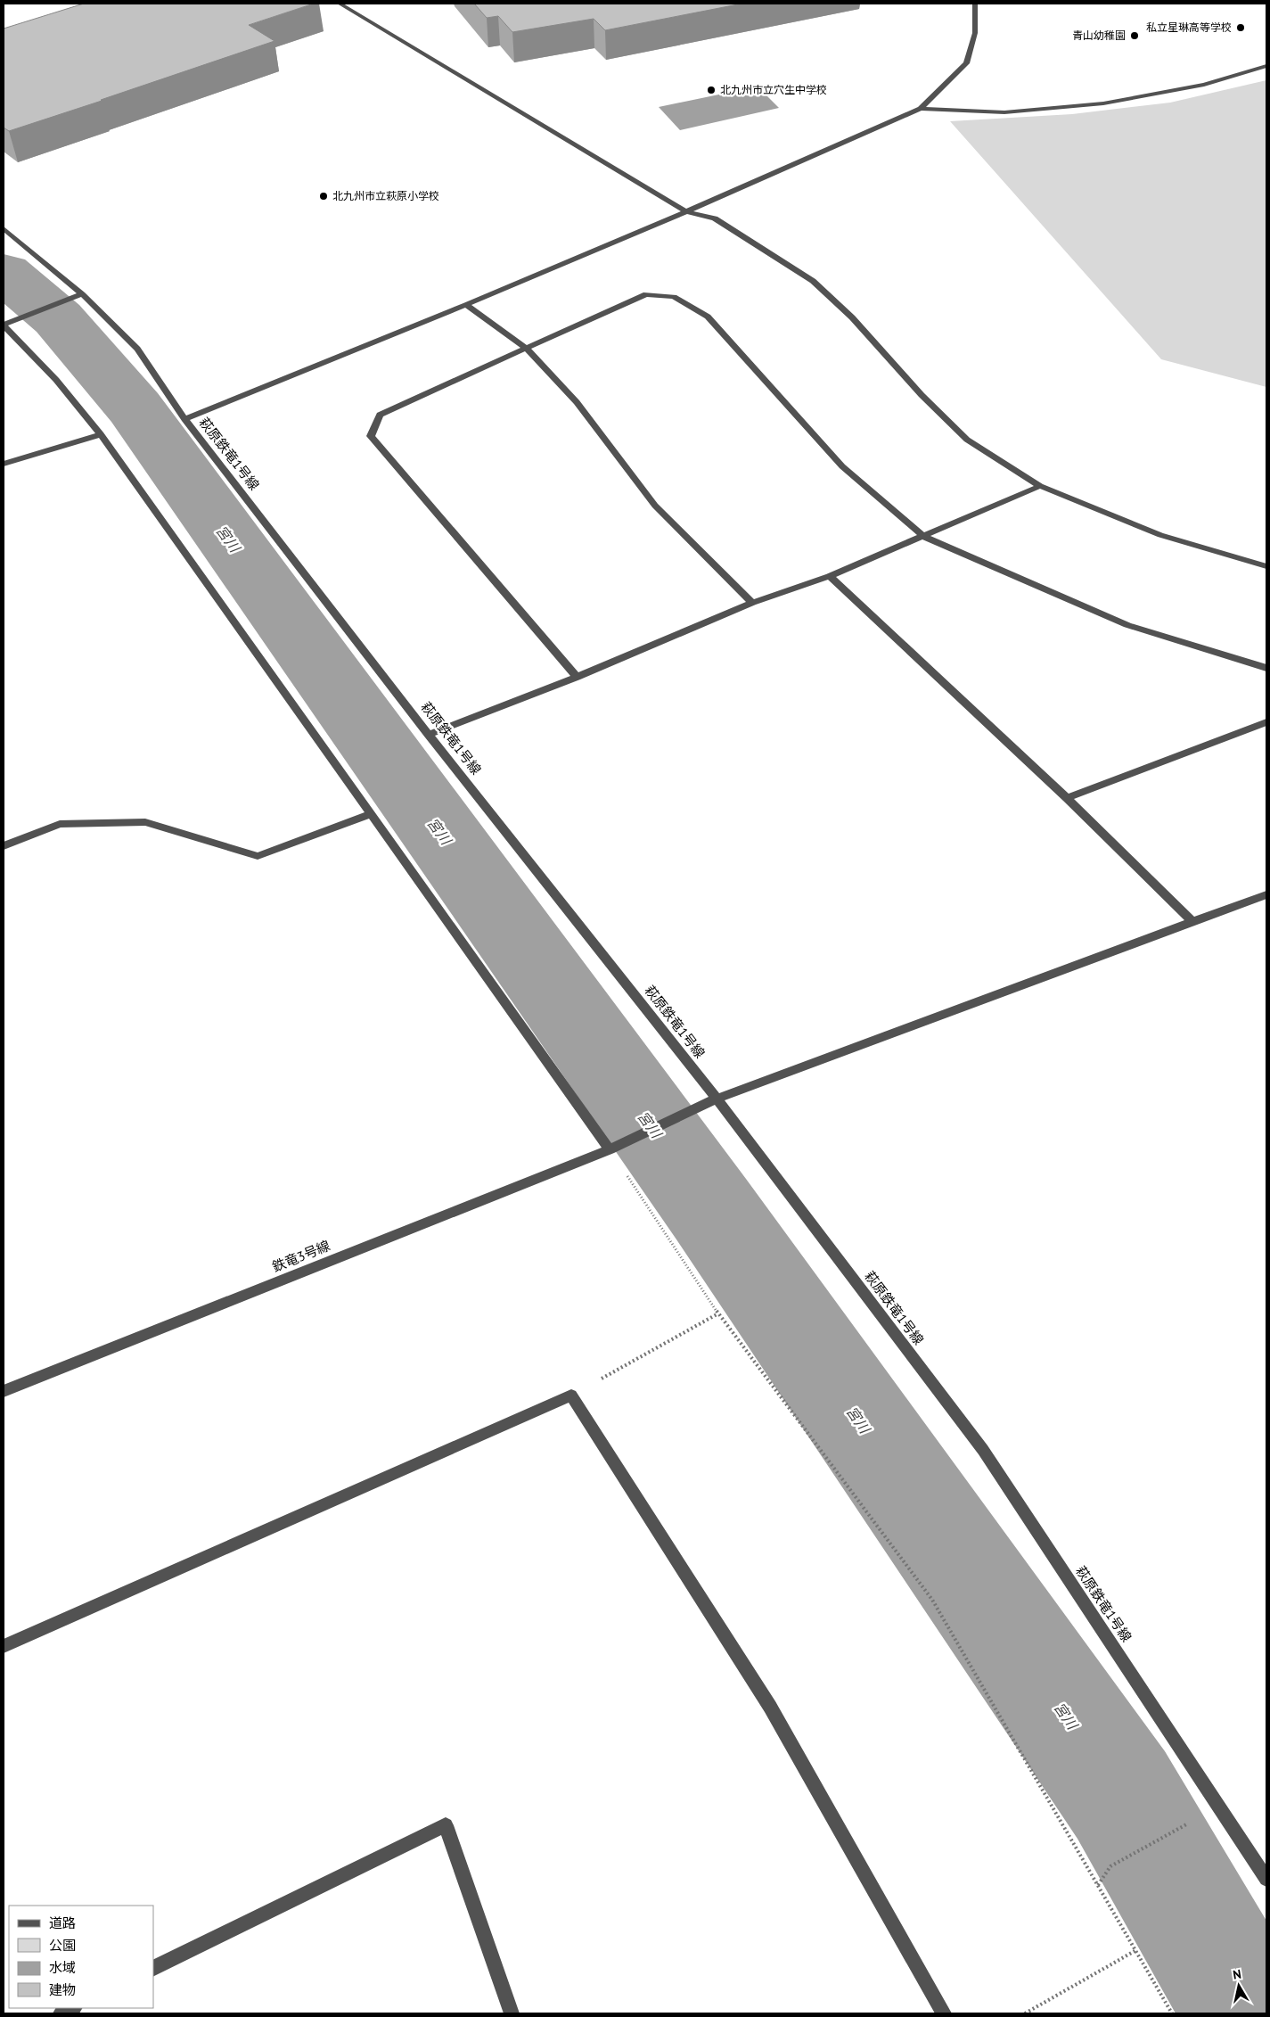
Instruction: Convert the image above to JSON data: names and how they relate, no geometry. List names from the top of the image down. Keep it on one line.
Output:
{"streets":{"street":["萩原鉄竜1号線","鉄竜3号線"]},"crossings":[["萩原鉄竜1号線","鉄竜3号線"]],"water":["宮川"],"places":["私立星琳高等学校","青山幼稚園","北九州市立穴生中学校","北九州市立萩原小学校"],"legend":["道路","公園","水域","建物"],"north":"top"}
